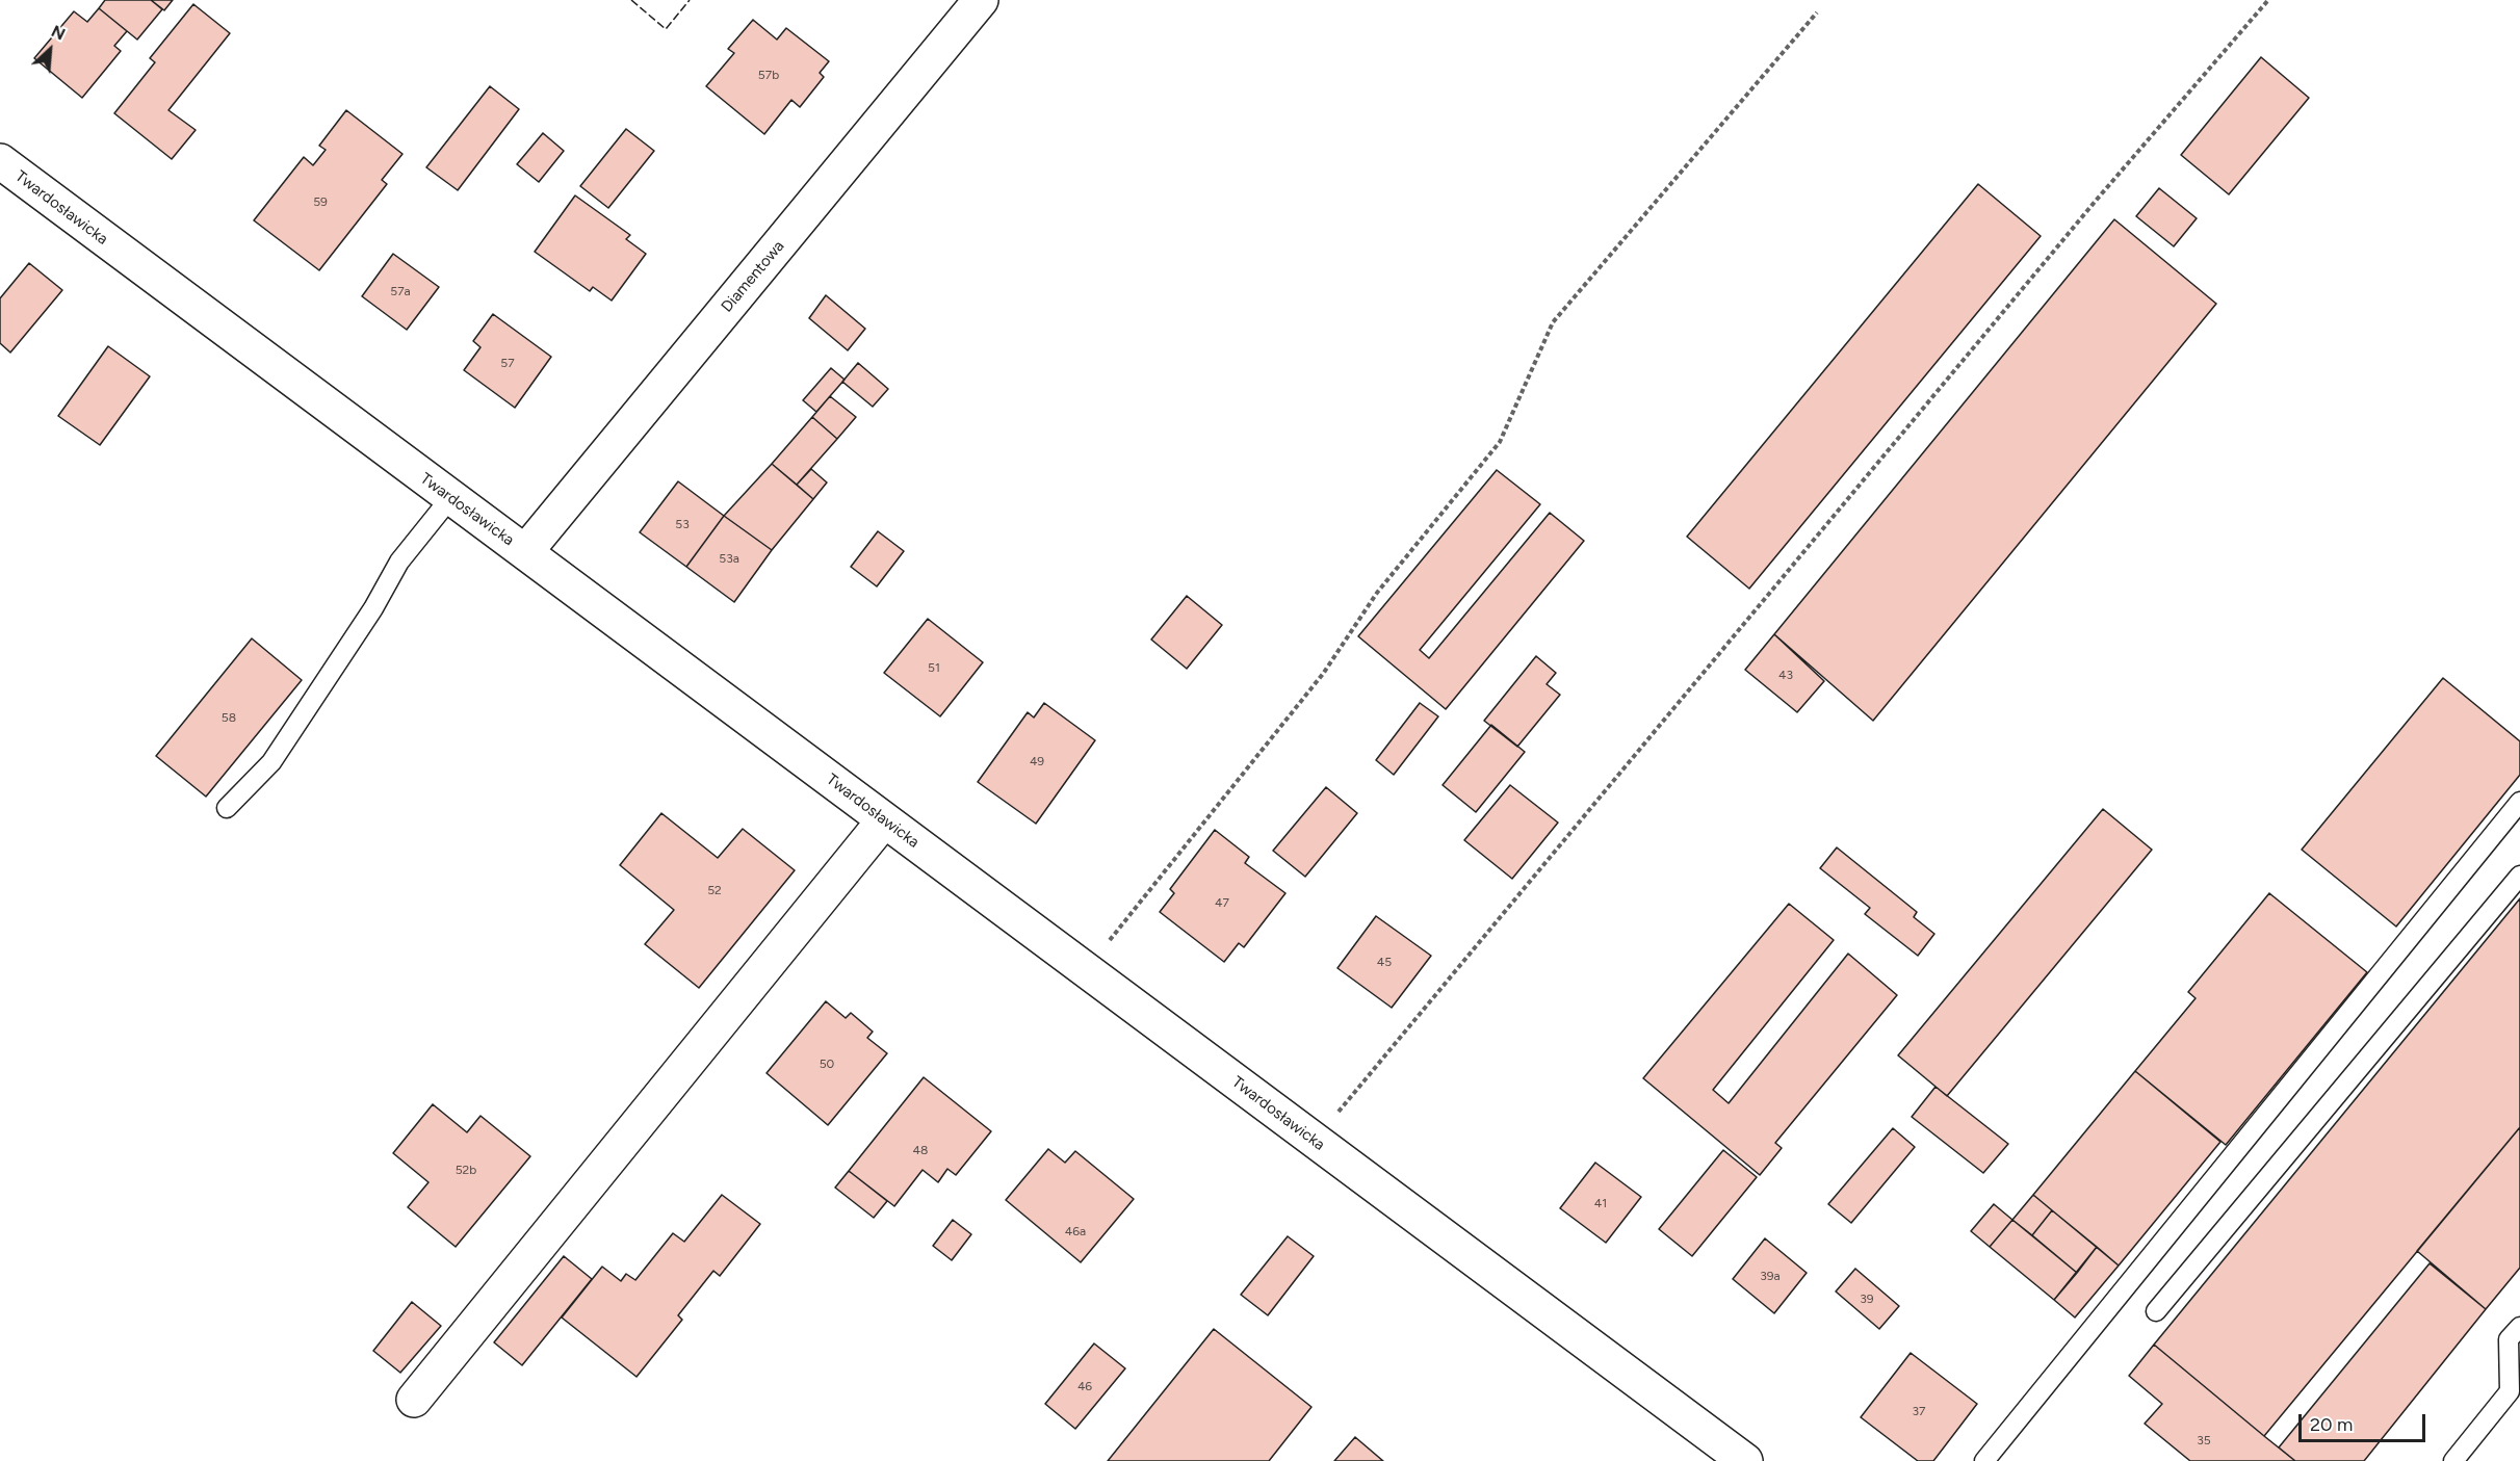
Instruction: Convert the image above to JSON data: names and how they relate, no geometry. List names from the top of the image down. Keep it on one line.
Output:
{"streets":{"street":["Twardosławicka","Diamentowa"]},"crossings":[["Twardosławicka","Diamentowa"]],"house_numbers":["57b","59","57a","57","53","53a","51","43","58","49","52","47","45","50","48","52b","41","46a","39a","39","46","37","35"],"scale_bar":"20 m","north":"top right"}
